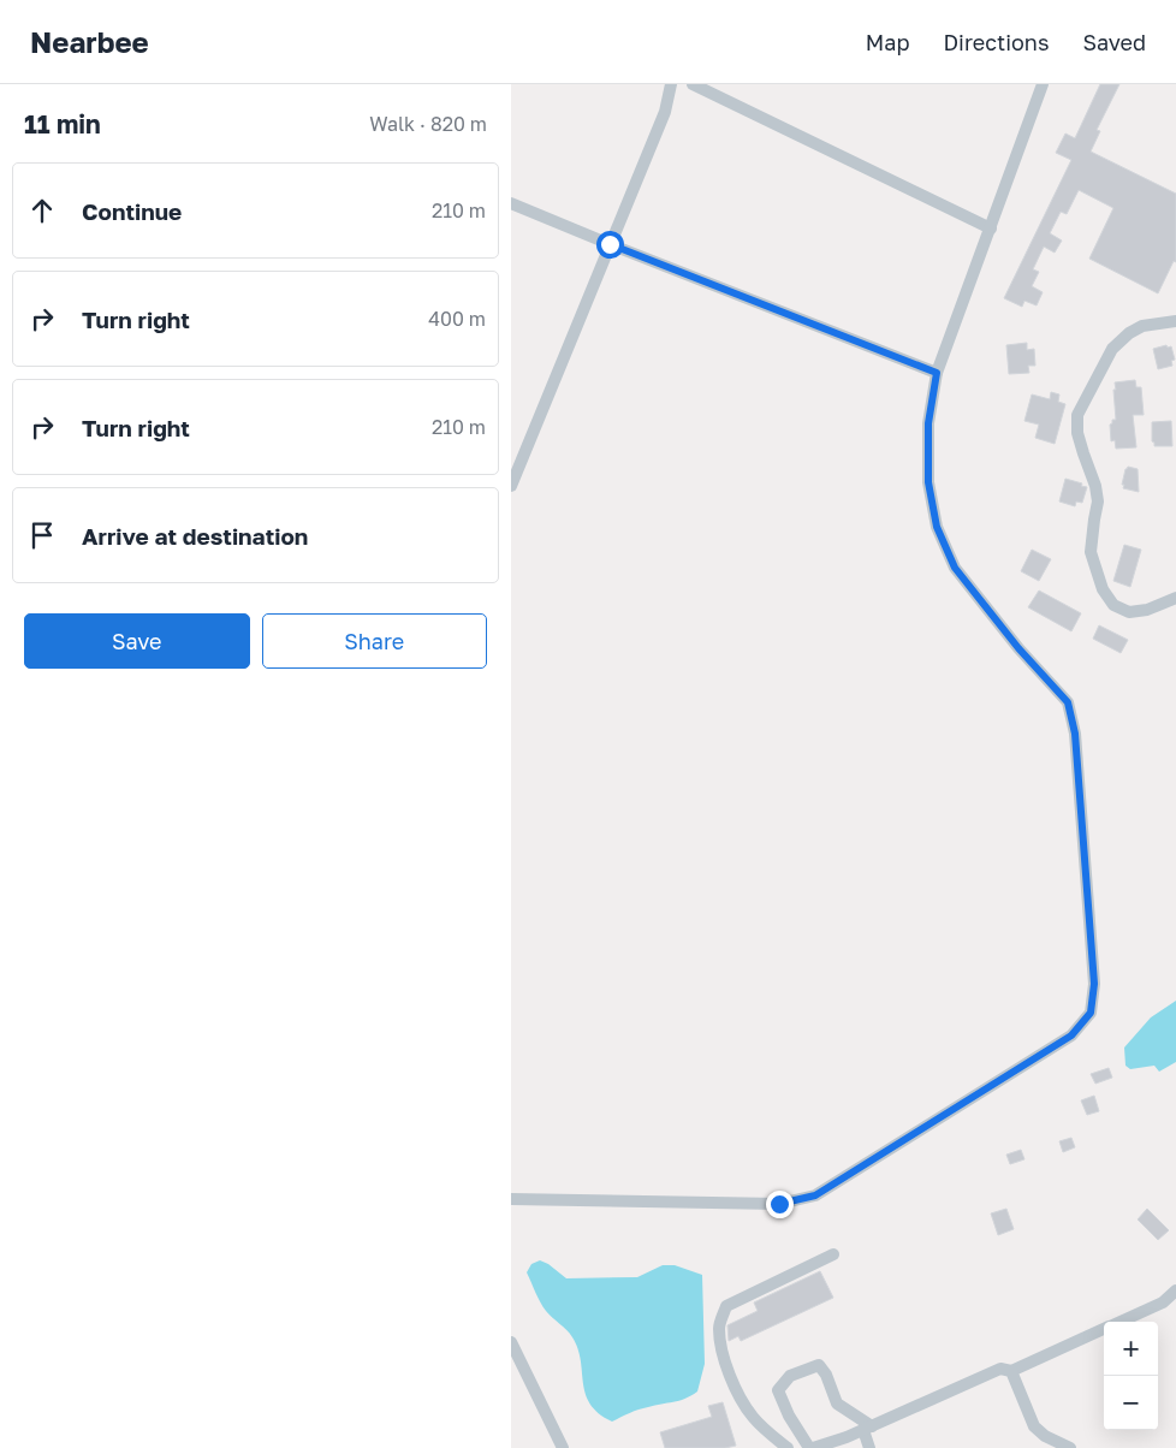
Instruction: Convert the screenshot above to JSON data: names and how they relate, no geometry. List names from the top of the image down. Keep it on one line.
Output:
{"page":{"header":"Nearbee","nav":["Map","Directions","Saved"],"heading":["11 min","Walk · 820 m"],"list":[["Continue","210 m"],["Turn right","400 m"],["Turn right","210 m"],"Arrive at destination"],"buttons":["Save","Share"],"map_buttons":["+","−"]}}
